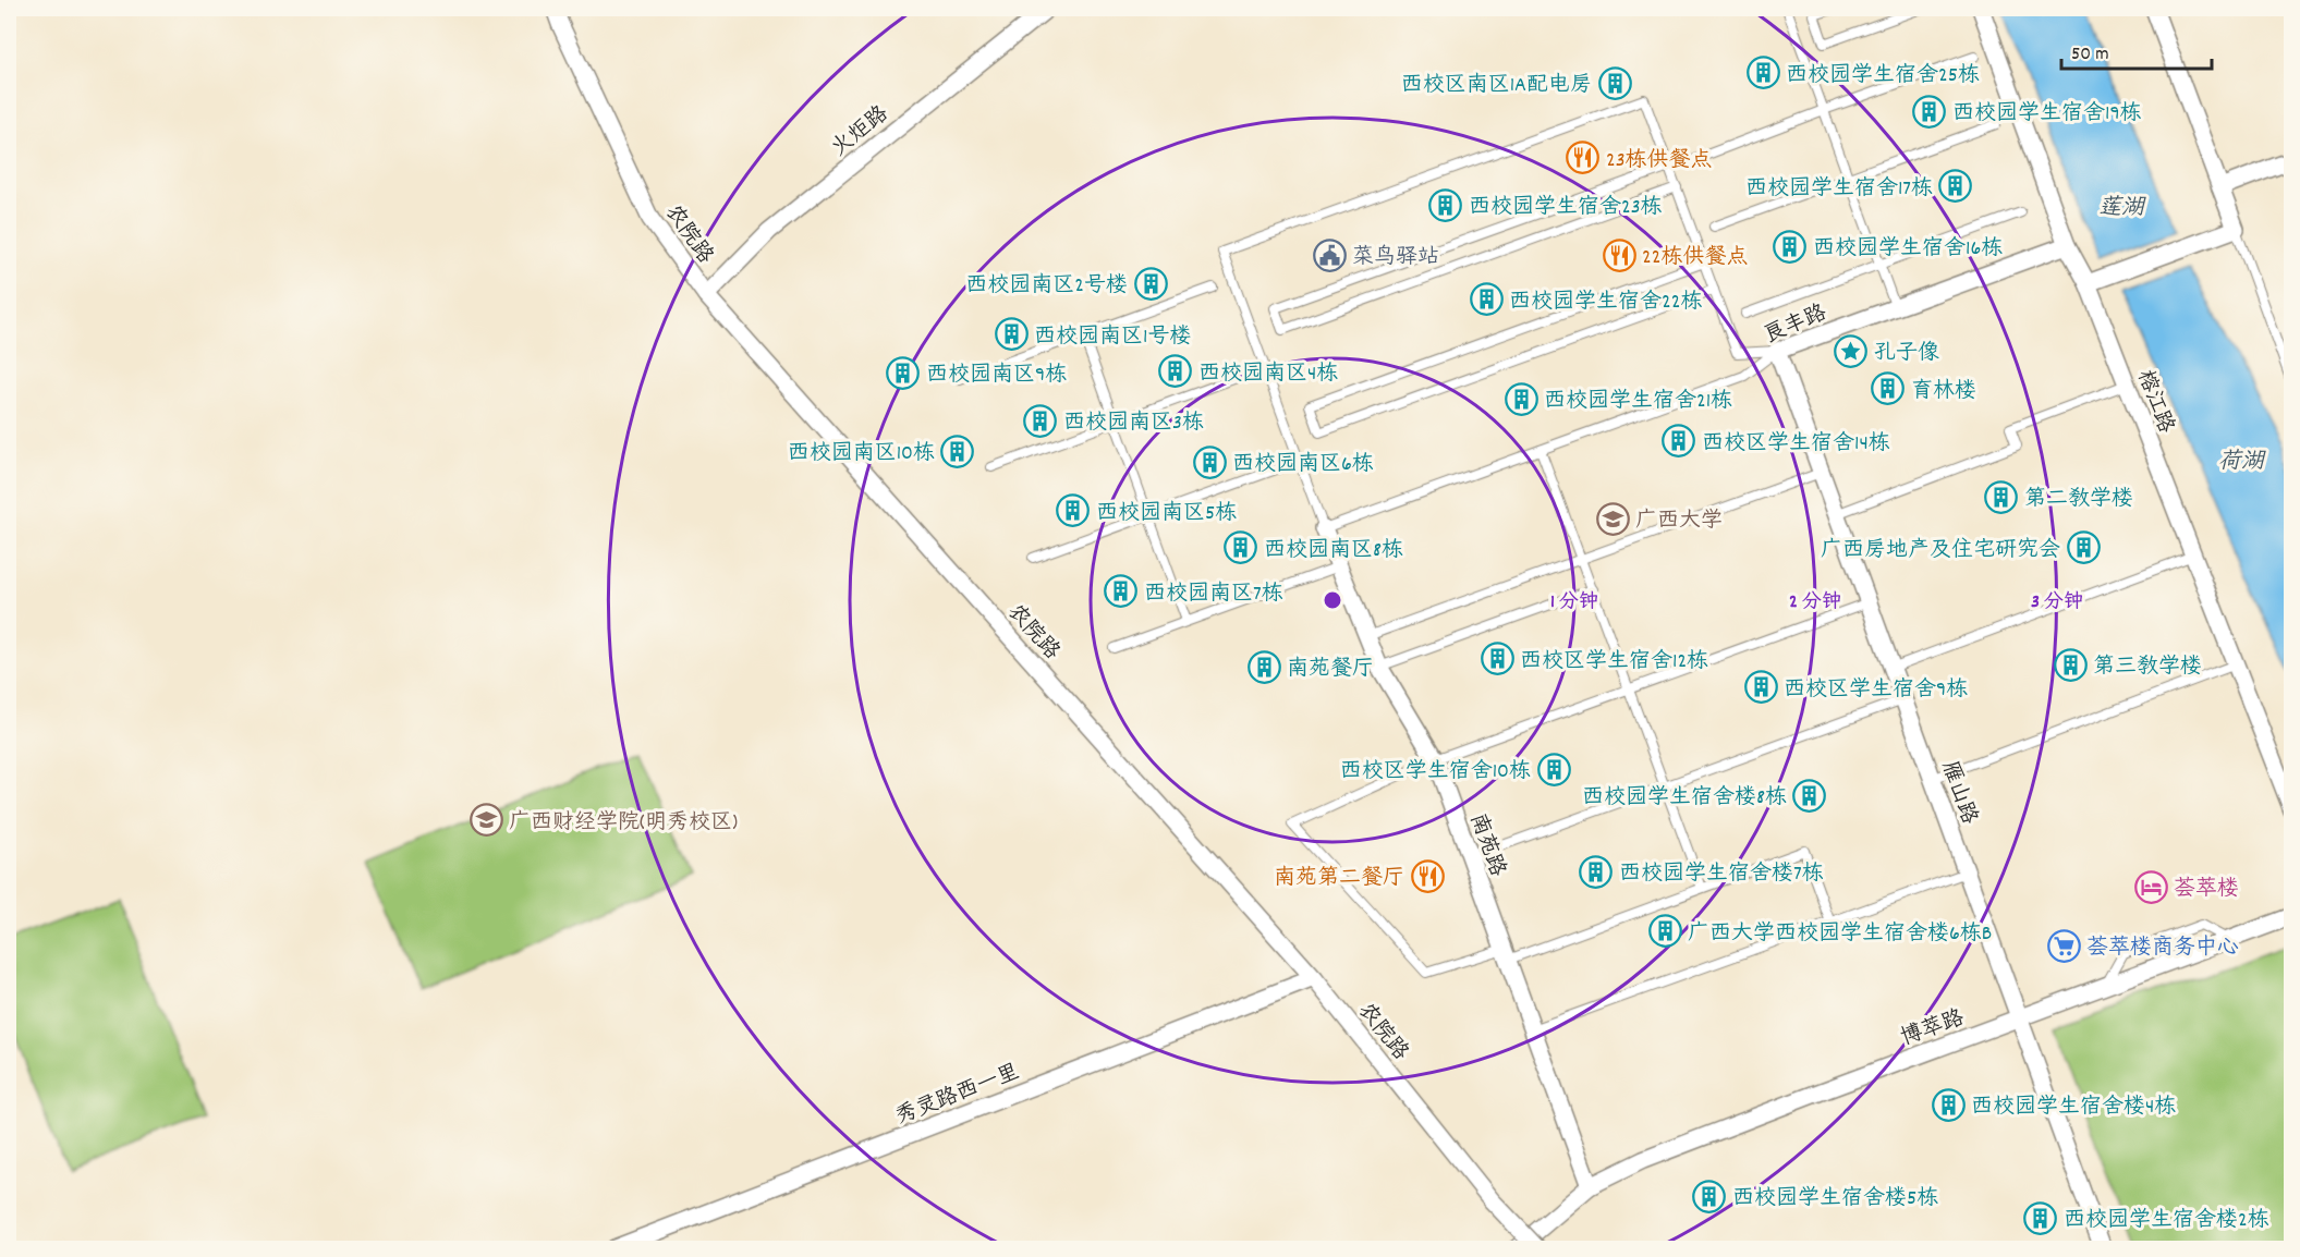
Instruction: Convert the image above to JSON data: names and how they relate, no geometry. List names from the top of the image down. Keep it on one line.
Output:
{"streets":{"street":["火炬路","农院路","良丰路","榕江路","雁山路","南苑路","博萃路","秀灵路西一里"]},"crossings":[["火炬路","农院路"],["农院路","秀灵路西一里"],["良丰路","榕江路"],["良丰路","雁山路"],["良丰路","南苑路"],["雁山路","博萃路"],["南苑路","博萃路"]],"water":["莲湖","荷湖"],"places":{"building":["西校园学生宿舍25栋","西校区南区1A配电房","西校园学生宿舍19栋","西校园学生宿舍17栋","西校园学生宿舍23栋","西校园学生宿舍16栋","西校园南区2号楼","西校园学生宿舍22栋","西校园南区1号楼","西校园南区4栋","西校园南区9栋","育林楼","西校园学生宿舍21栋","西校园南区3栋","西校区学生宿舍14栋","西校园南区10栋","西校园南区6栋","第二教学楼","西校园南区5栋","西校园南区8栋","广西房地产及住宅研究会","西校园南区7栋","西校区学生宿舍12栋","第三教学楼","南苑餐厅","西校区学生宿舍9栋","西校区学生宿舍10栋","西校园学生宿舍楼8栋","西校园学生宿舍楼7栋","广西大学西校园学生宿舍楼6栋B","西校园学生宿舍楼4栋","西校园学生宿舍楼5栋","西校园学生宿舍楼2栋"],"restaurant":["23栋供餐点","22栋供餐点","南苑第二餐厅"],"public building":["菜鸟驿站"],"place":["孔子像"],"school or university":["广西大学","广西财经学院(明秀校区)"],"hotel":["荟萃楼"],"supermarket":["荟萃楼商务中心"]},"scale_bar":"50 m","rings":["1 分钟","2 分钟","3 分钟"]}
